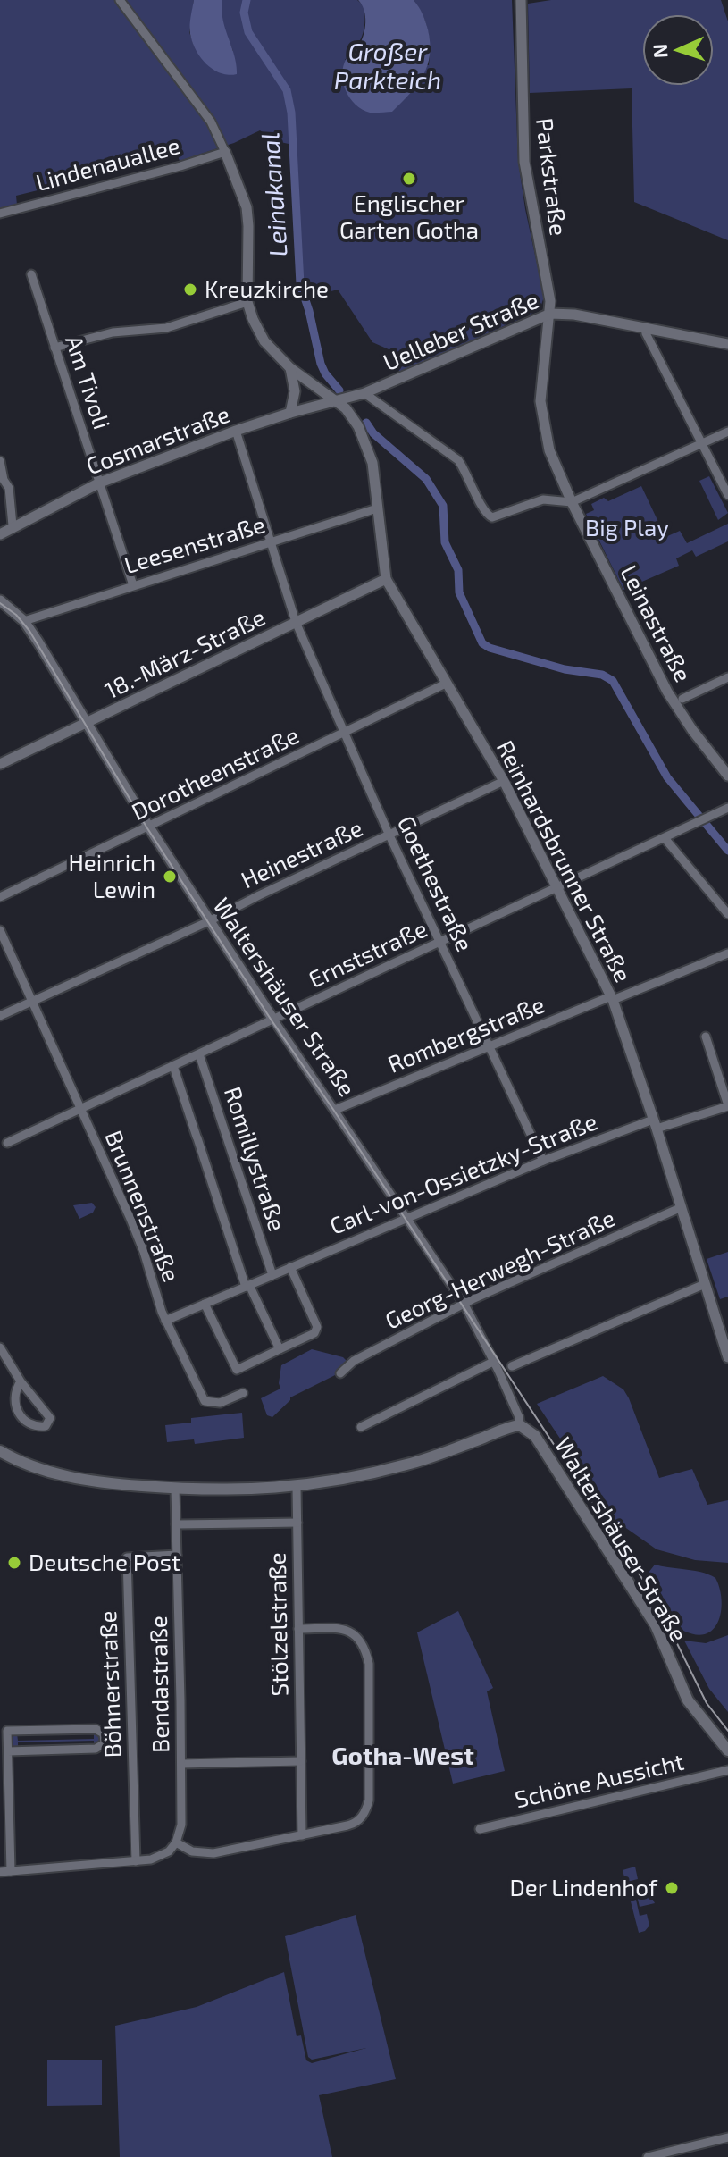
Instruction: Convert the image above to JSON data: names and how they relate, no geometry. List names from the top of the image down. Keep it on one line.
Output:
{"streets":{"main road":["Waltershäuser Straße"],"street":["Lindenauallee","Parkstraße","Uelleber Straße","Am Tivoli","Cosmarstraße","Leesenstraße","Leinastraße","18.-März-Straße","Dorotheenstraße","Heinestraße","Reinhardsbrunner Straße","Goethestraße","Ernststraße","Rombergstraße","Romillystraße","Carl-von-Ossietzky-Straße","Brunnenstraße","Georg-Herwegh-Straße","Stölzelstraße","Böhnerstraße","Bendastraße","Schöne Aussicht"]},"crossings":[["Parkstraße","Uelleber Straße"],["Parkstraße","Leinastraße"],["Uelleber Straße","Cosmarstraße"],["Uelleber Straße","Leinastraße"],["Uelleber Straße","Reinhardsbrunner Straße"],["Am Tivoli","Cosmarstraße"],["Am Tivoli","Leesenstraße"],["Cosmarstraße","Reinhardsbrunner Straße"],["Cosmarstraße","Goethestraße"],["Leesenstraße","Reinhardsbrunner Straße"],["Leesenstraße","Goethestraße"],["Leesenstraße","Waltershäuser Straße"],["18.-März-Straße","Reinhardsbrunner Straße"],["18.-März-Straße","Goethestraße"],["18.-März-Straße","Waltershäuser Straße"],["Dorotheenstraße","Reinhardsbrunner Straße"],["Dorotheenstraße","Goethestraße"],["Dorotheenstraße","Waltershäuser Straße"],["Heinestraße","Reinhardsbrunner Straße"],["Heinestraße","Goethestraße"],["Heinestraße","Waltershäuser Straße"],["Heinestraße","Brunnenstraße"],["Reinhardsbrunner Straße","Ernststraße"],["Reinhardsbrunner Straße","Rombergstraße"],["Reinhardsbrunner Straße","Carl-von-Ossietzky-Straße"],["Reinhardsbrunner Straße","Georg-Herwegh-Straße"],["Goethestraße","Ernststraße"],["Goethestraße","Rombergstraße"],["Goethestraße","Carl-von-Ossietzky-Straße"],["Ernststraße","Waltershäuser Straße"],["Ernststraße","Romillystraße"],["Ernststraße","Brunnenstraße"],["Waltershäuser Straße","Rombergstraße"],["Waltershäuser Straße","Carl-von-Ossietzky-Straße"],["Waltershäuser Straße","Georg-Herwegh-Straße"],["Romillystraße","Carl-von-Ossietzky-Straße"],["Carl-von-Ossietzky-Straße","Brunnenstraße"],["Böhnerstraße","Bendastraße"]],"districts":["Gotha-West"],"water":["Großer Parkteich","Leinakanal"],"parks":["Big Play"],"places":["Englischer Garten Gotha","Kreuzkirche","Heinrich Lewin","Deutsche Post","Der Lindenhof"],"north":"left"}
